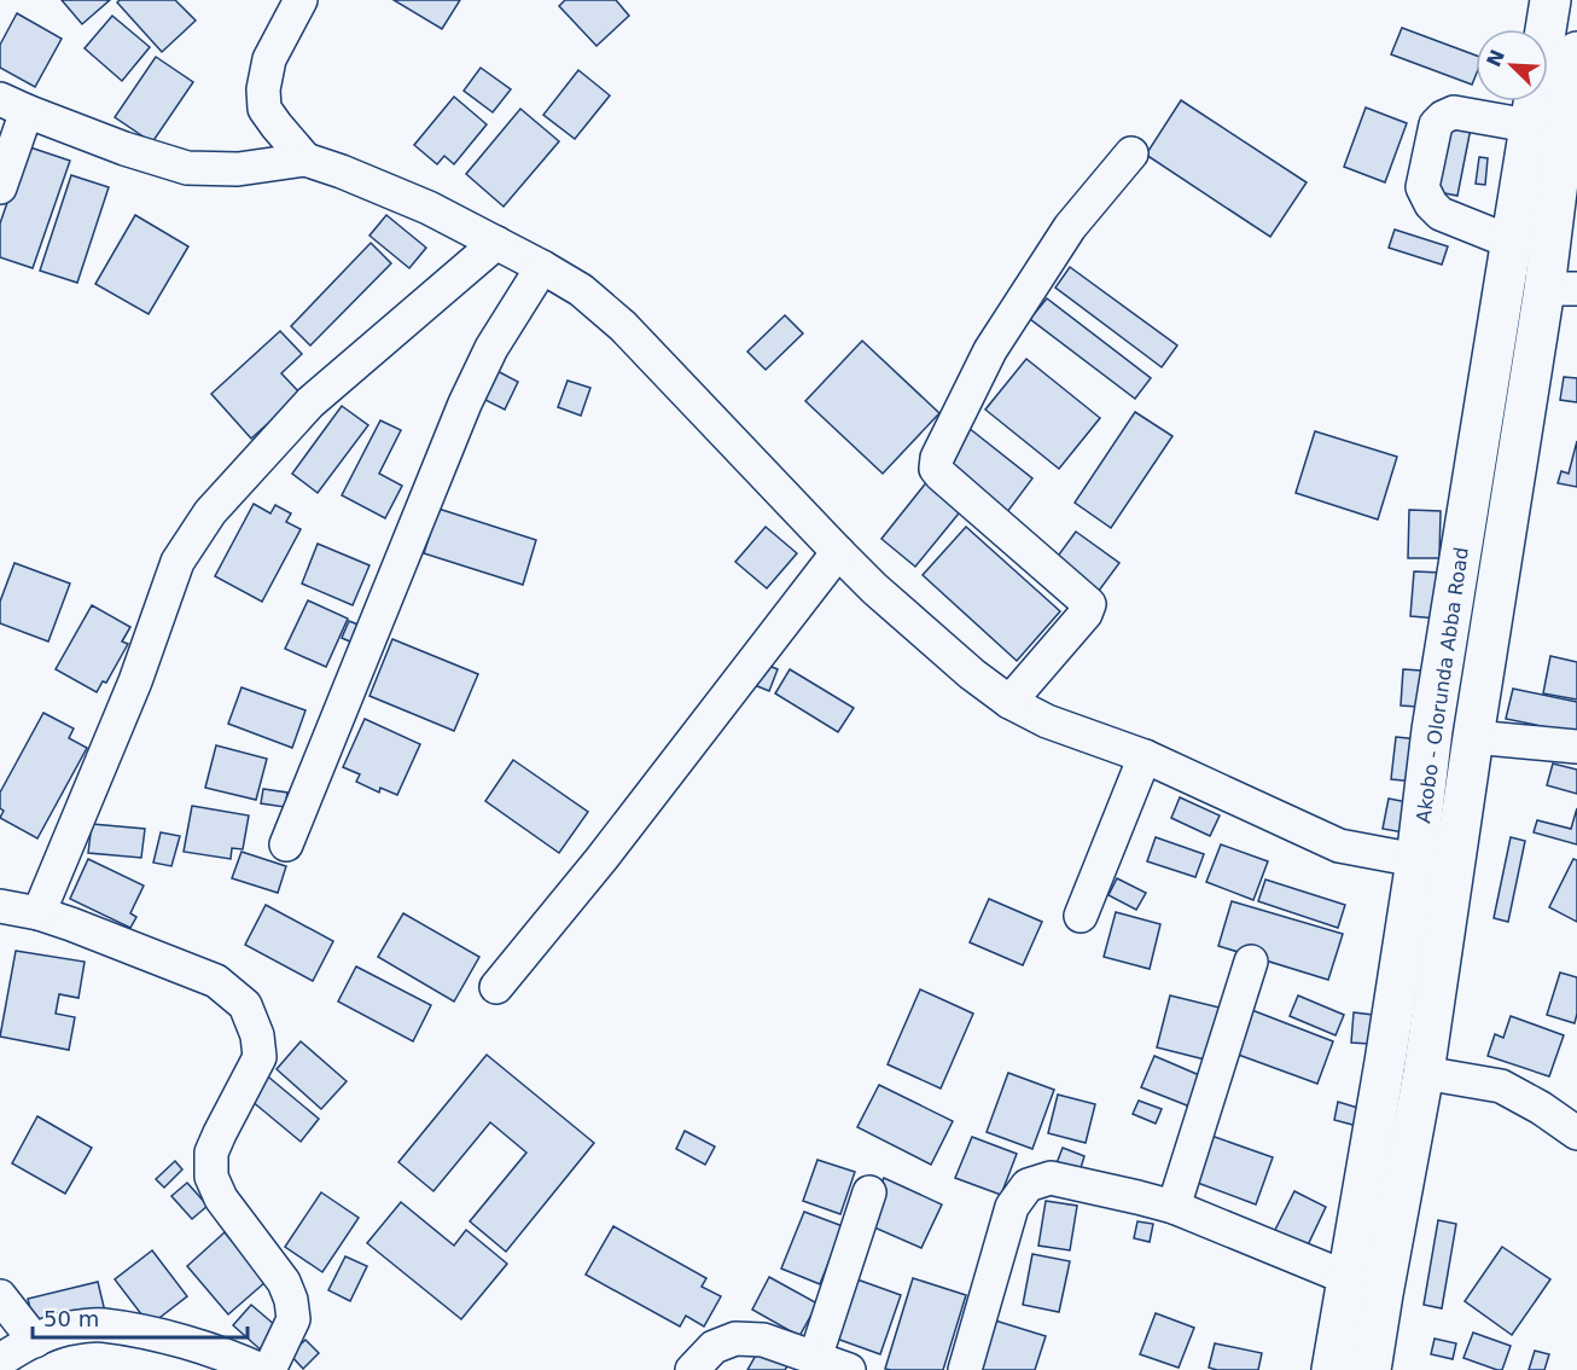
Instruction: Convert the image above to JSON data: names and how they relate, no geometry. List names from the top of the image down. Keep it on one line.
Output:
{"streets":{"main road":["Akobo - Olorunda Abba Road"]},"scale_bar":"50 m","north":"top left"}
